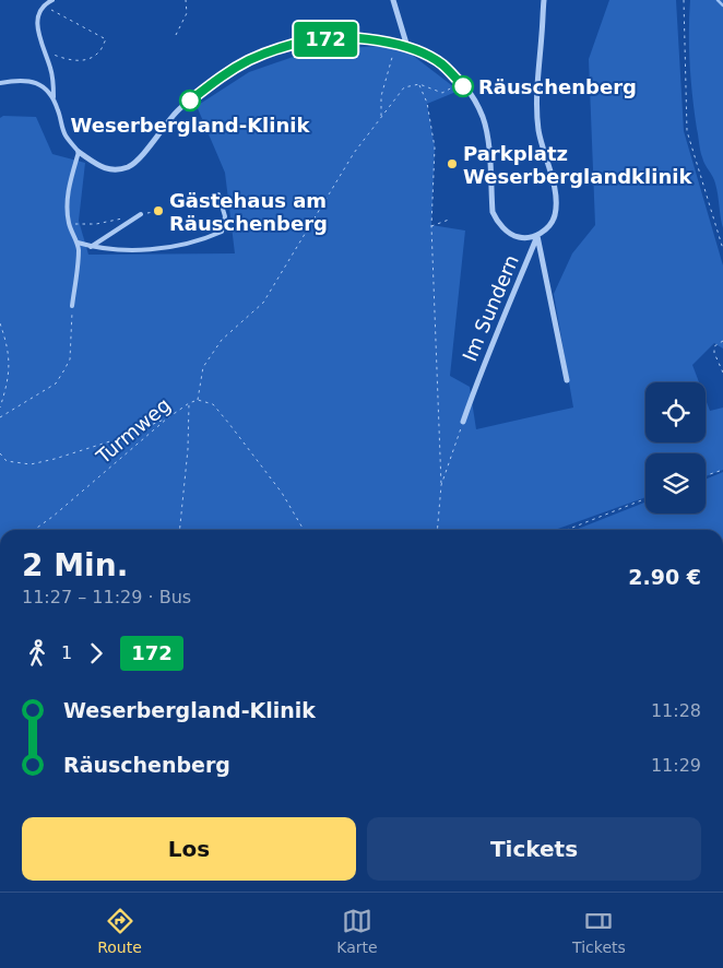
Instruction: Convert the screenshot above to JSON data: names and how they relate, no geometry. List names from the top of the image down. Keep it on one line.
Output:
{"streets":{"street":["Im Sundern"],"path":["Turmweg"]},"places":["Räuschenberg","Weserbergland-Klinik","Parkplatz Weserberglandklinik","Gästehaus am Räuschenberg"],"lines":["bus line 172"],"page":{"on_map":"172","heading":["2 Min.","11:27 – 11:29 · Bus","2.90 €"],"legs":["1","172"],"list":[{"name":"Weserbergland-Klinik","value":"11:28"},{"name":"Räuschenberg","value":"11:29"}],"buttons":["Los","Tickets"],"tabs":["Route","Karte","Tickets"]}}
